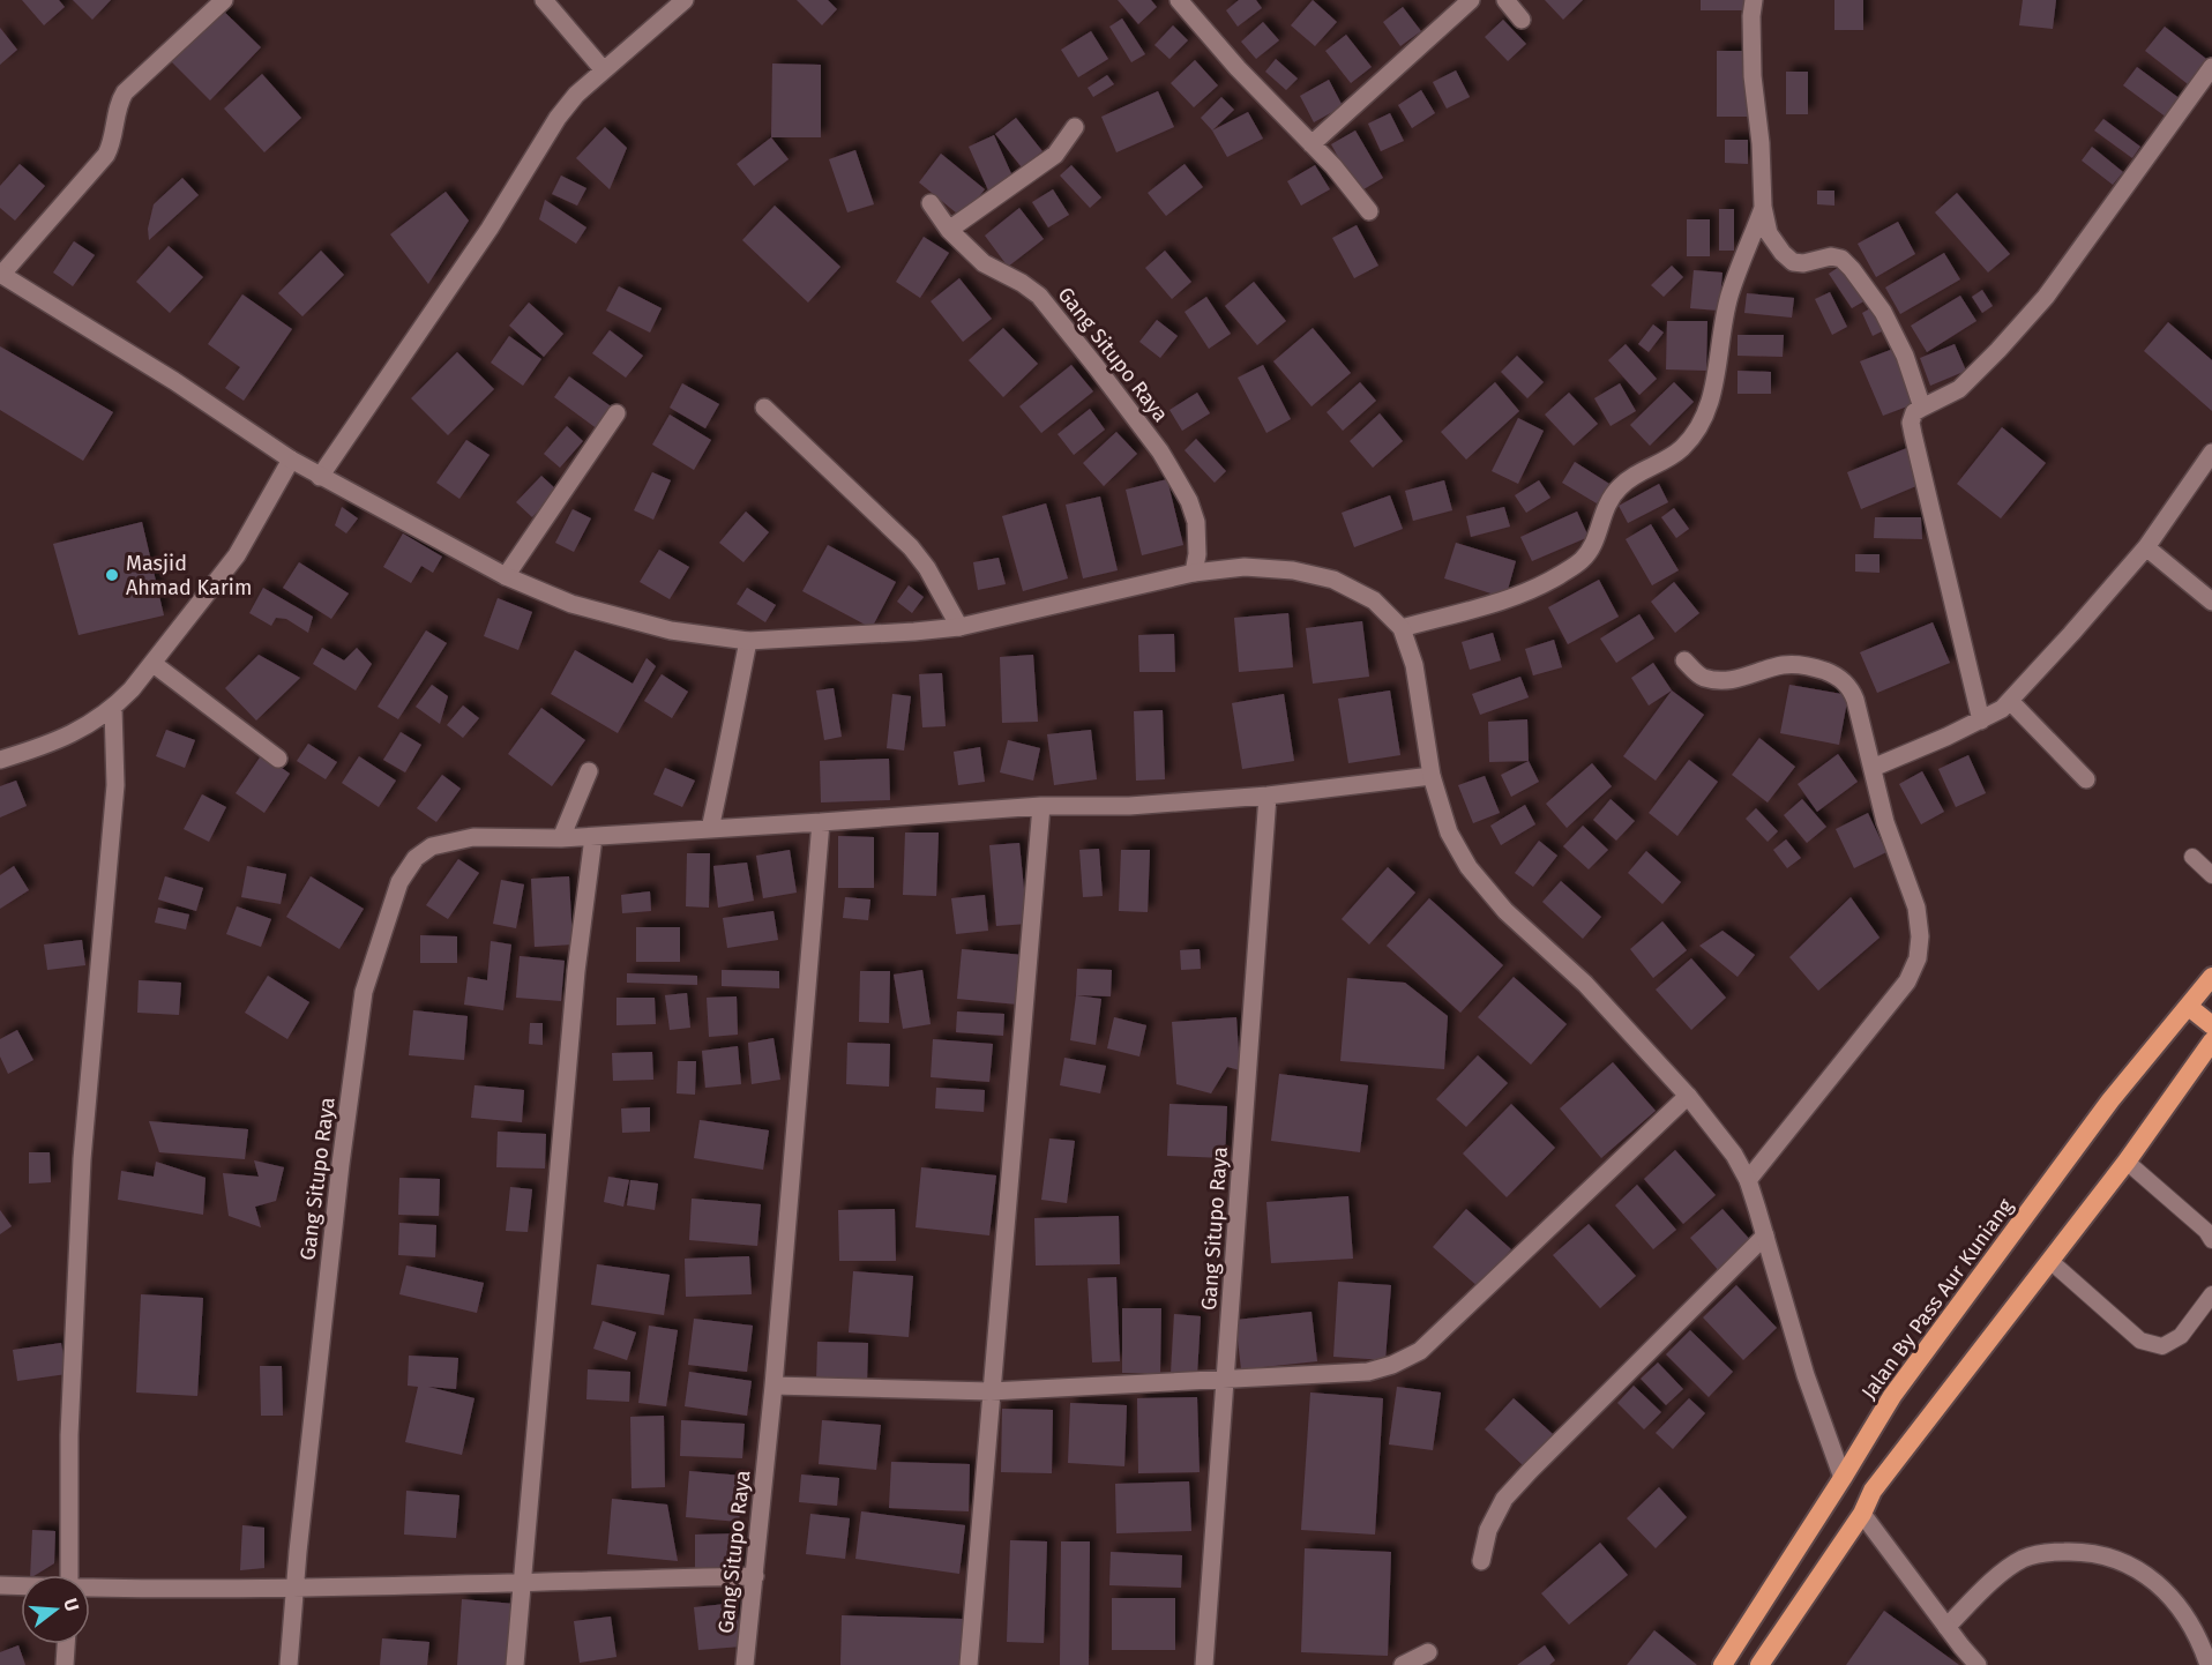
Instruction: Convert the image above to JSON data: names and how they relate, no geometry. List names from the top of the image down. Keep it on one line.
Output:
{"streets":{"highway":["Jalan By Pass Aur Kuniang"],"street":["Gang Situpo Raya"]},"places":["Masjid Ahmad Karim"],"north":"right"}
